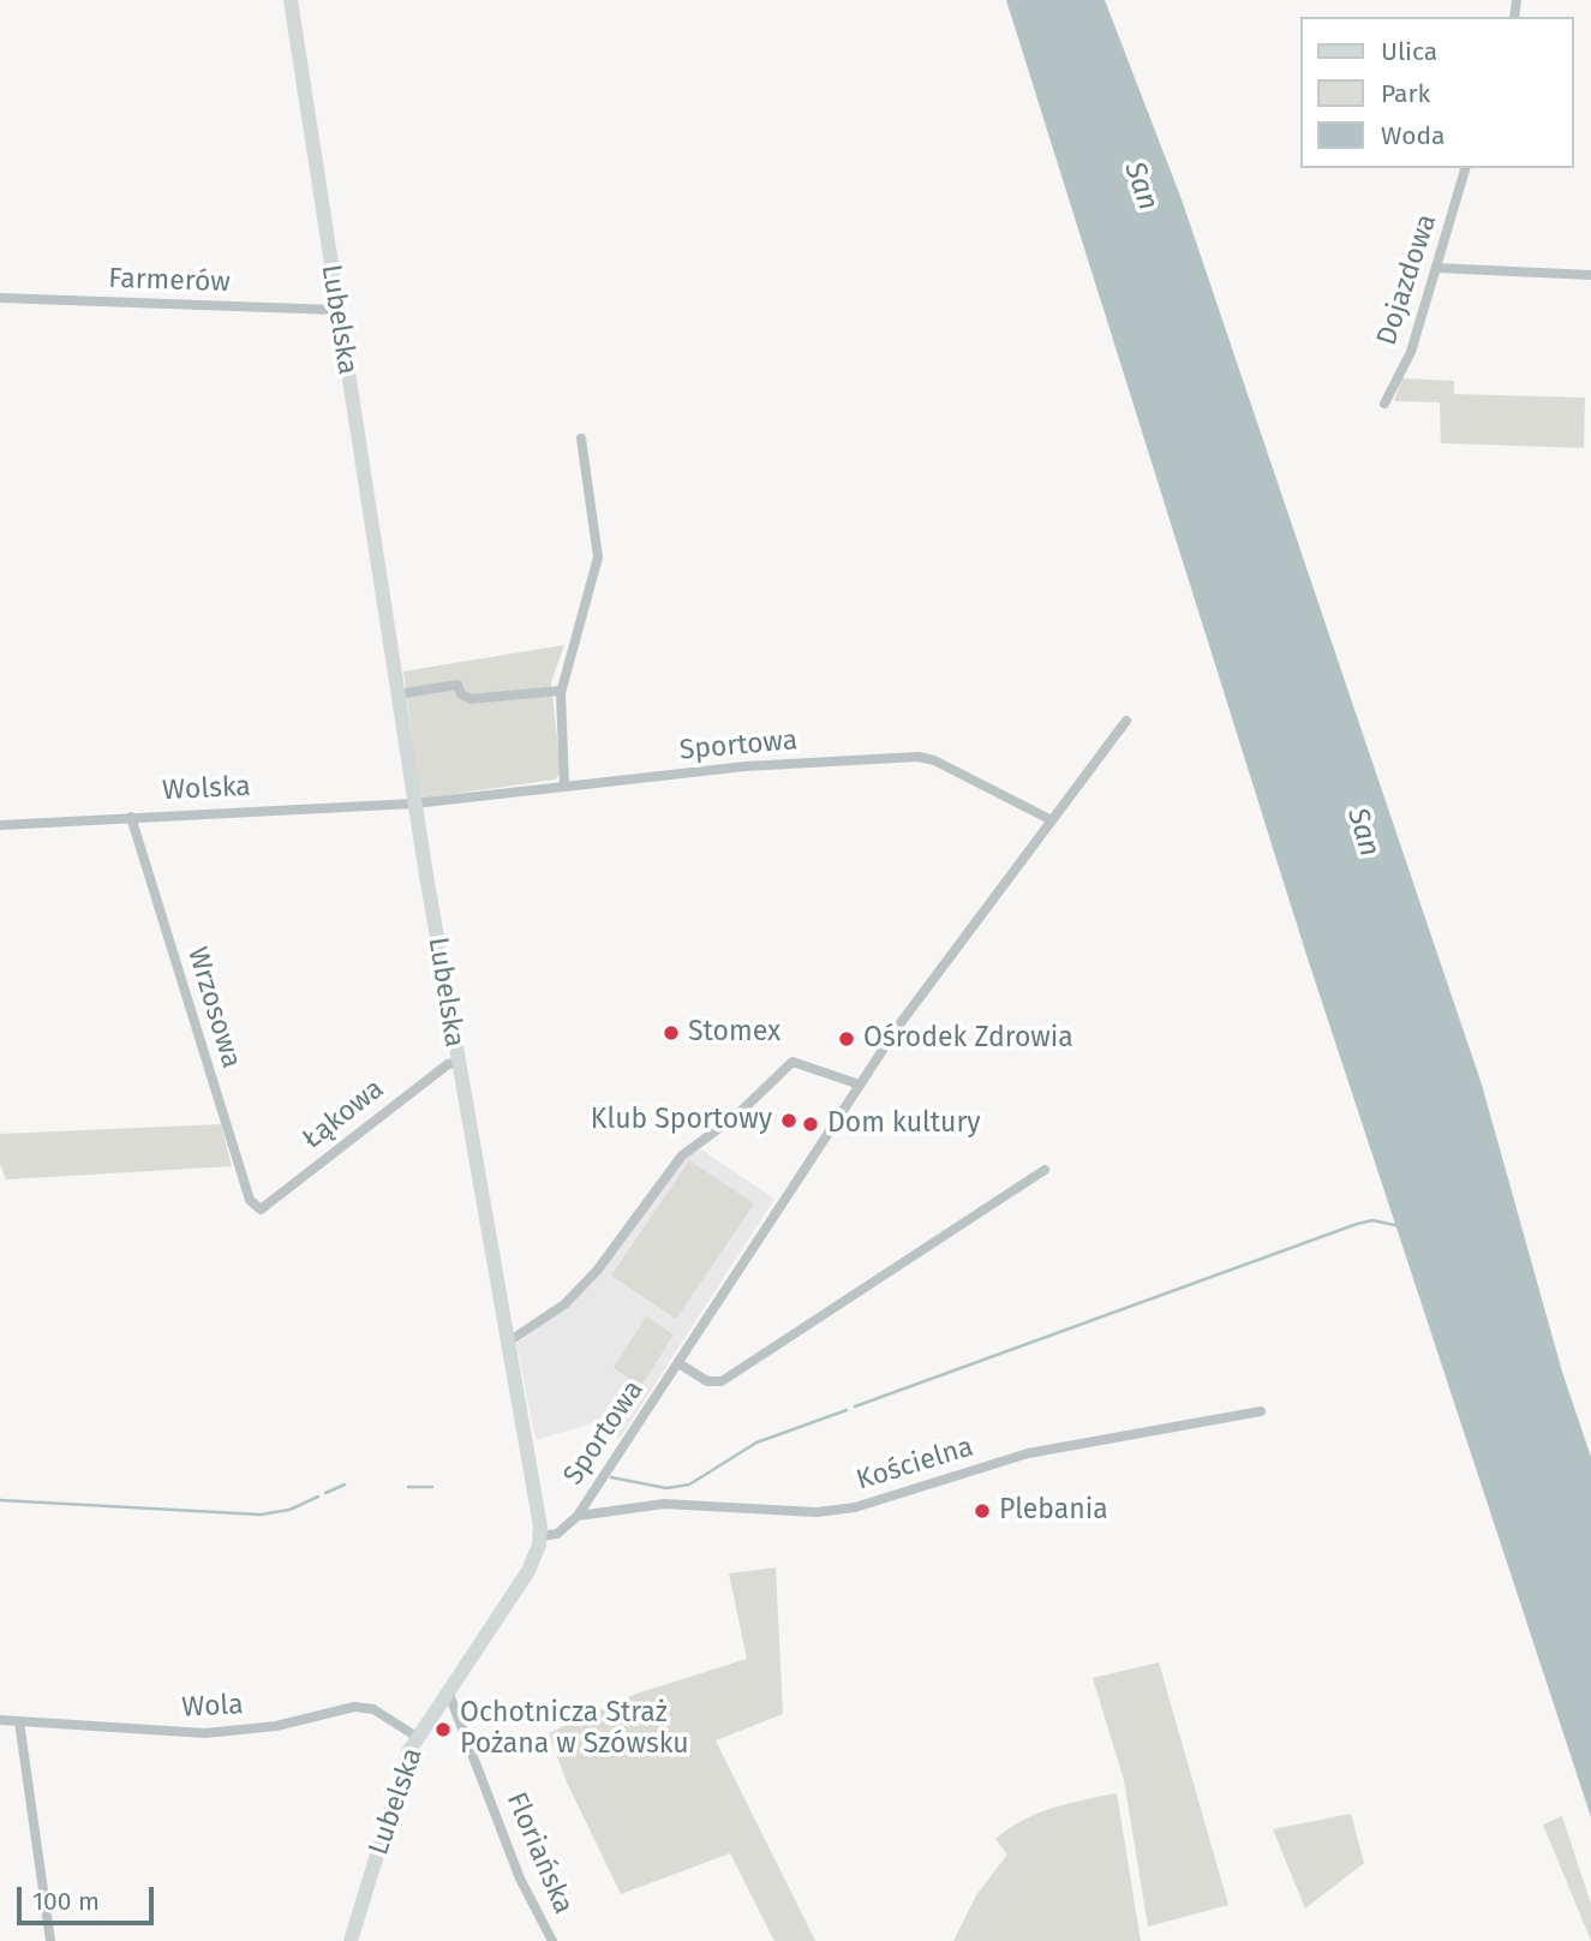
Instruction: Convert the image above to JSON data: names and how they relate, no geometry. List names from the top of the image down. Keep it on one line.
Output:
{"streets":{"main road":["Lubelska"],"street":["Dojazdowa","Farmerów","Sportowa","Wolska","Wrzosowa","Łąkowa","Kościelna","Wola","Floriańska"]},"crossings":[["Farmerów","Lubelska"],["Lubelska","Sportowa"],["Lubelska","Wolska"],["Lubelska","Łąkowa"],["Lubelska","Wola"],["Lubelska","Floriańska"],["Sportowa","Wolska"],["Sportowa","Kościelna"],["Wolska","Wrzosowa"],["Wrzosowa","Łąkowa"]],"water":["San"],"places":["Stomex","Ośrodek Zdrowia","Klub Sportowy","Dom kultury","Plebania","Ochotnicza Straż Pożana w Szówsku"],"legend":["Ulica","Park","Woda"],"scale_bar":"100 m"}
